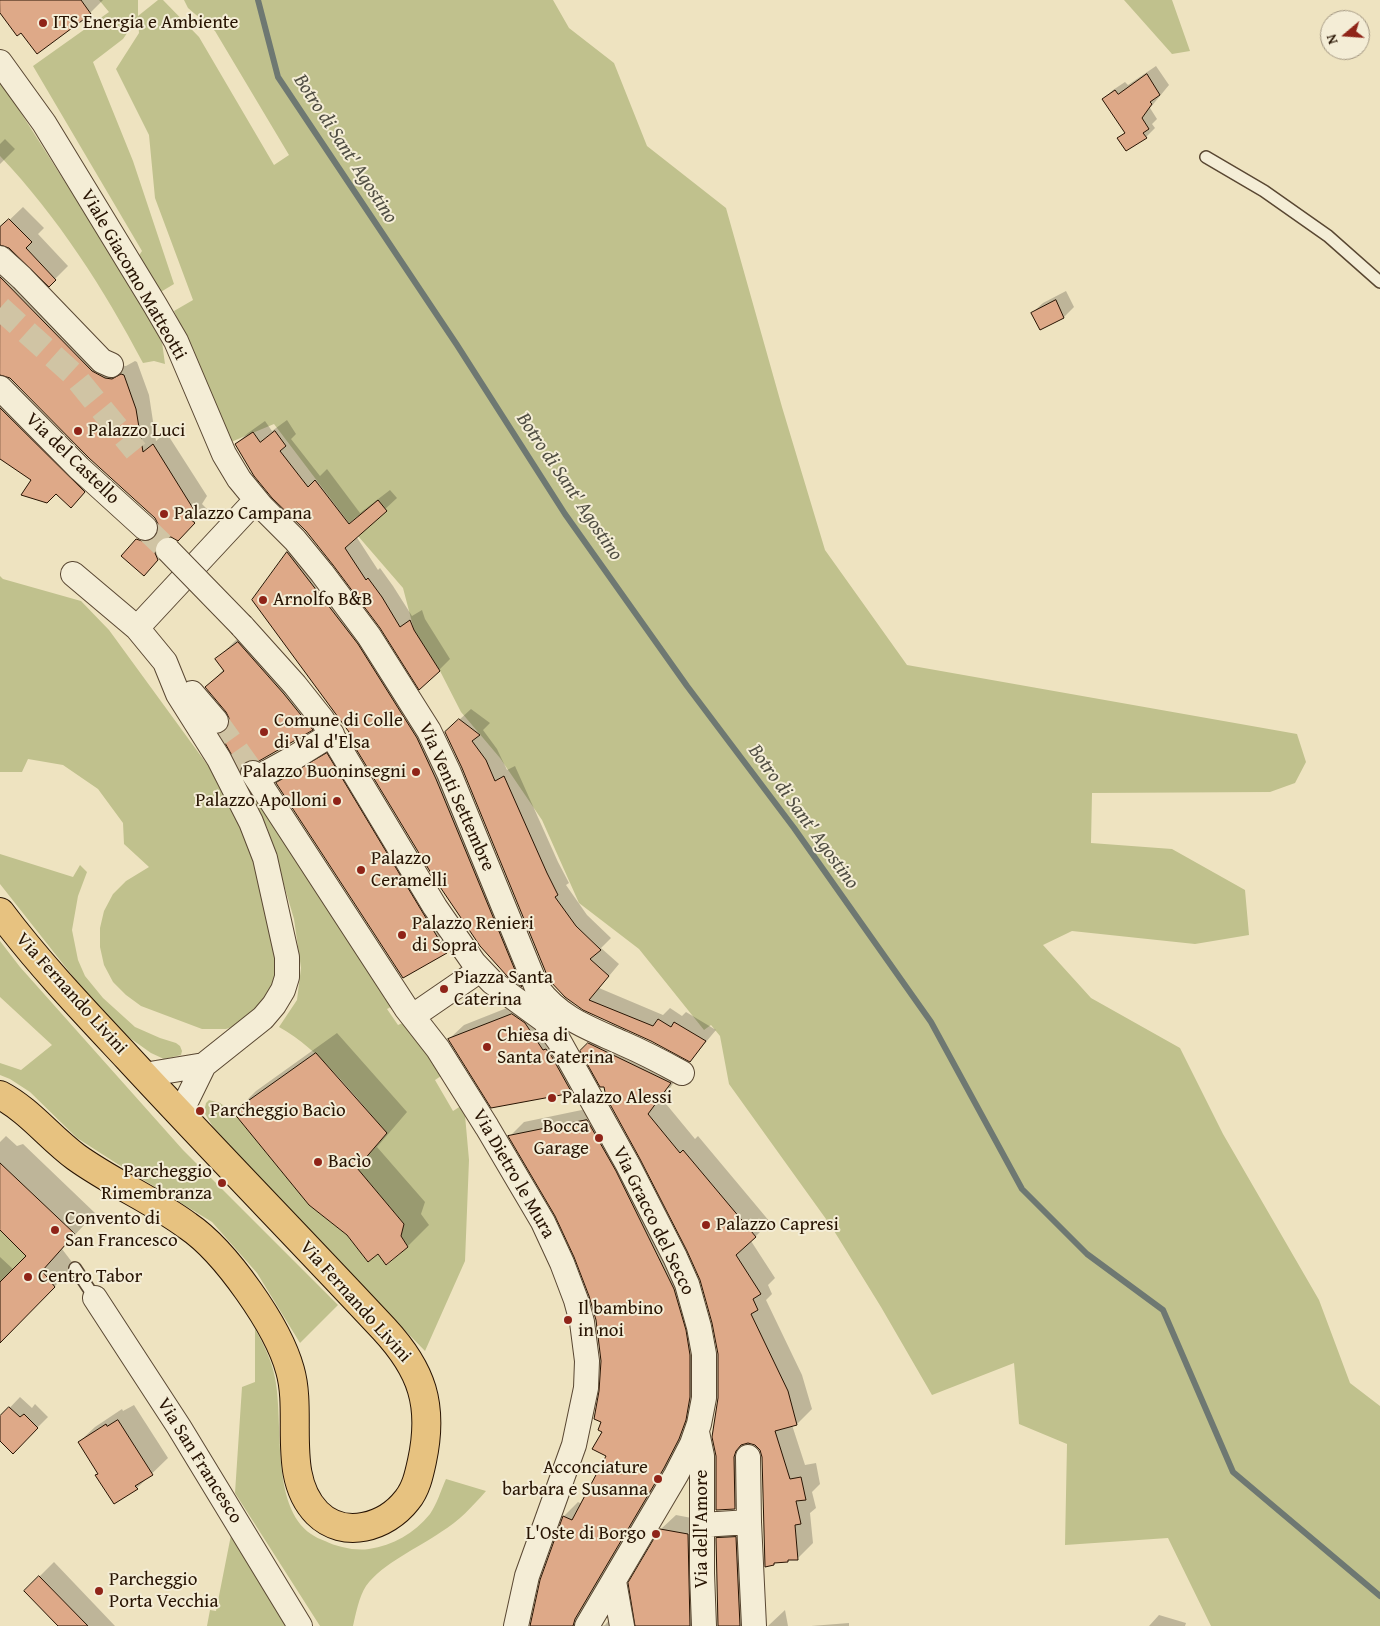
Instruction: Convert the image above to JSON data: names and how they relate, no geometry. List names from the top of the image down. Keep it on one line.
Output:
{"streets":{"main road":["Via Fernando Livini"],"street":["Viale Giacomo Matteotti","Via del Castello","Via Venti Settembre","Via Dietro le Mura","Via Gracco del Secco","Via San Francesco","Via dell'Amore"]},"crossings":[["Viale Giacomo Matteotti","Via Venti Settembre"],["Via Venti Settembre","Via Gracco del Secco"],["Via Gracco del Secco","Via dell'Amore"]],"water":["Botro di Sant' Agostino"],"places":["ITS Energia e Ambiente","Palazzo Luci","Palazzo Campana","Arnolfo B&B","Comune di Colle di Val d'Elsa","Palazzo Buoninsegni","Palazzo Apolloni","Palazzo Ceramelli","Palazzo Renieri di Sopra","Piazza Santa Caterina","Chiesa di Santa Caterina","Palazzo Alessi","Parcheggio Bacìo","Bocca Garage","Bacìo","Parcheggio Rimembranza","Palazzo Capresi","Convento di San Francesco","Centro Tabor","Il bambino in noi","Acconciature barbara e Susanna","L'Oste di Borgo","Parcheggio Porta Vecchia"],"north":"left"}
